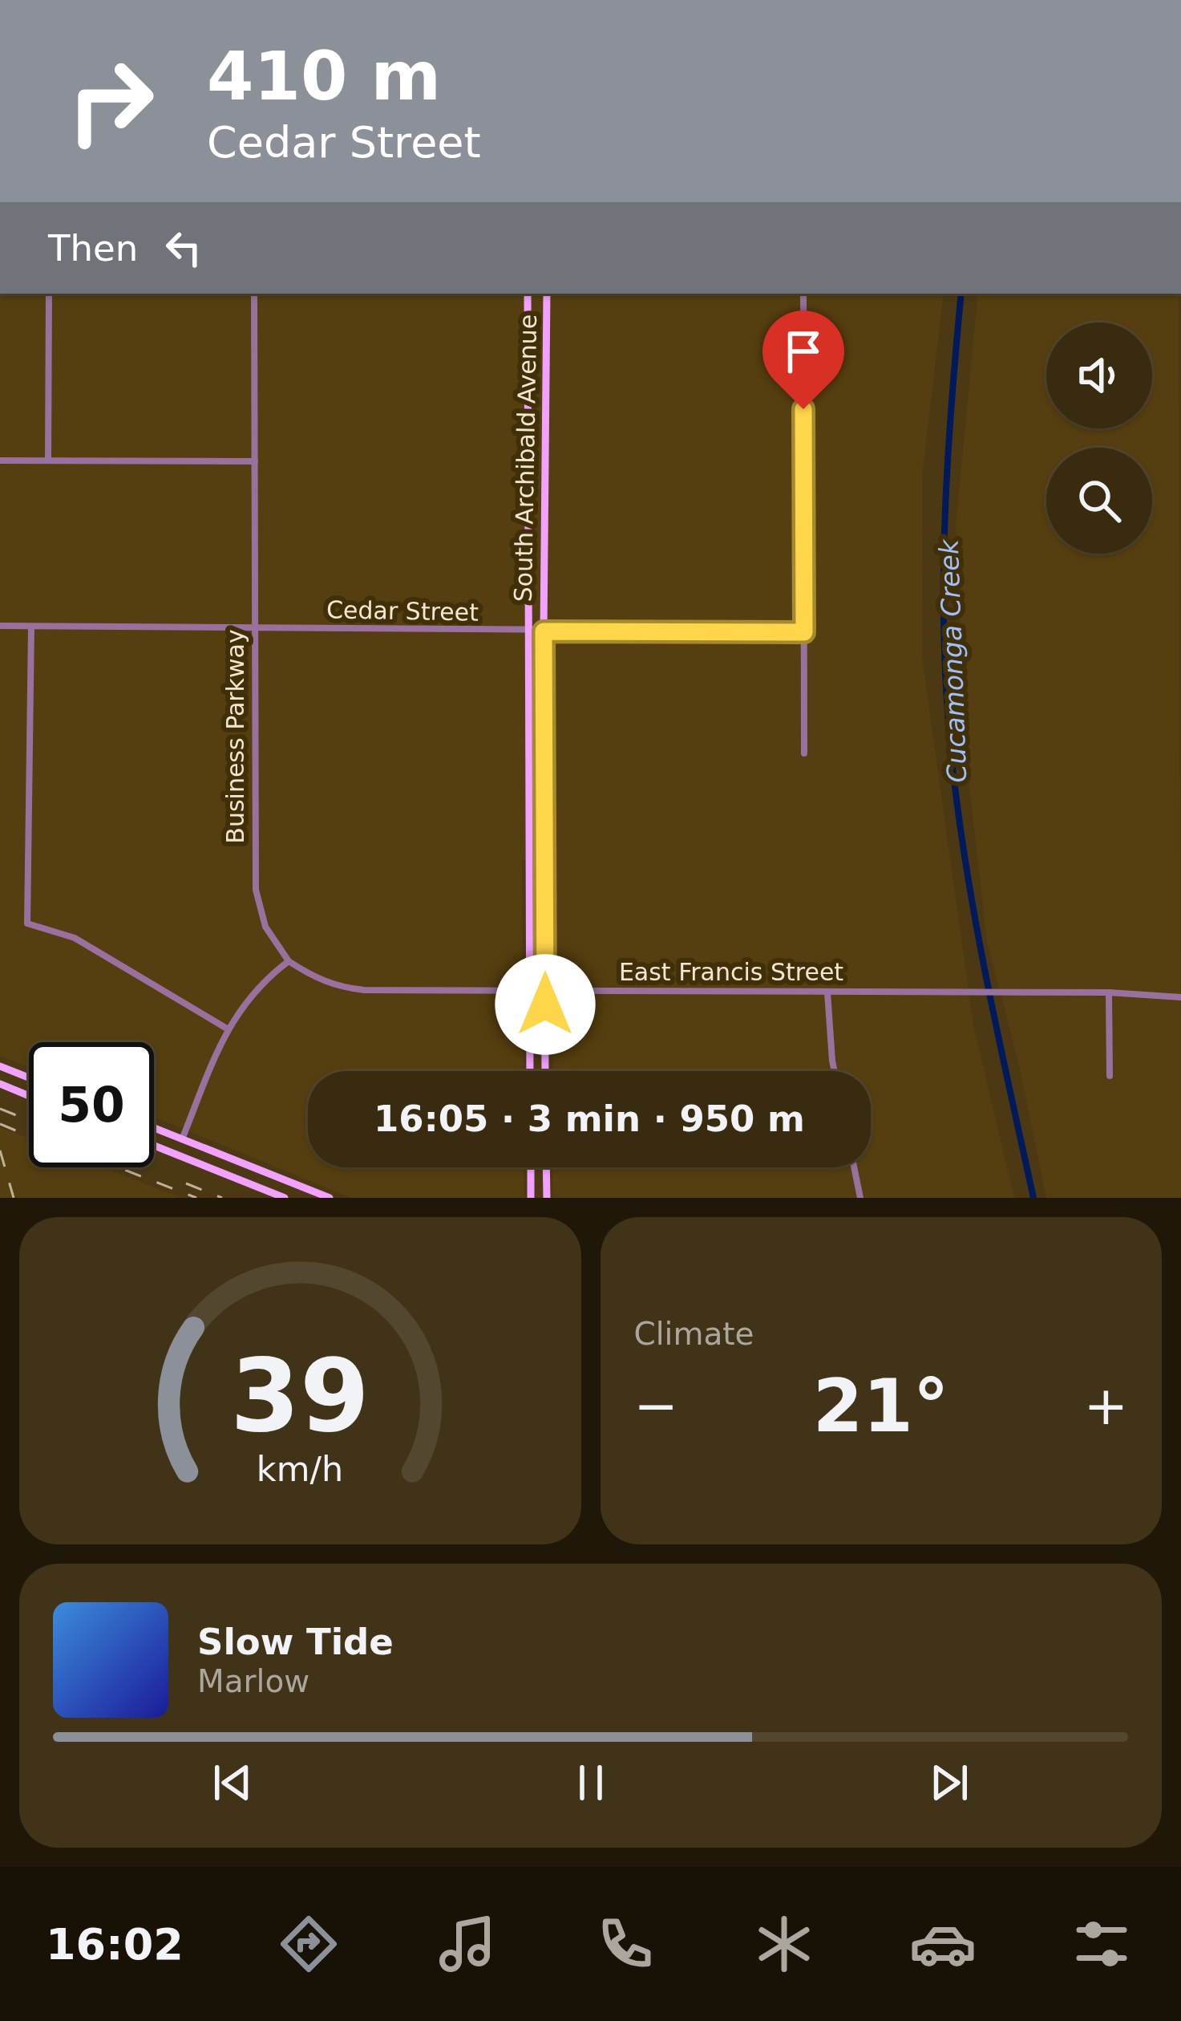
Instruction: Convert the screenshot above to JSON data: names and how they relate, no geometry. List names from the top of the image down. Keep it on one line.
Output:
{"streets":{"main road":["South Archibald Avenue"],"street":["Cedar Street","Business Parkway","East Francis Street"]},"crossings":[["South Archibald Avenue","Cedar Street"],["South Archibald Avenue","East Francis Street"],["Cedar Street","Business Parkway"],["Business Parkway","East Francis Street"]],"water":["Cucamonga Creek"],"page":{"turn":["410 m","Cedar Street"],"then":"Then","limit":"50","trip":"16:05 · 3 min · 950 m","tile":"Climate","heat":["−","21°","+"],"song":["Slow Tide","Marlow"],"tabs":"16:02","gauge":["39","km/h"]}}
